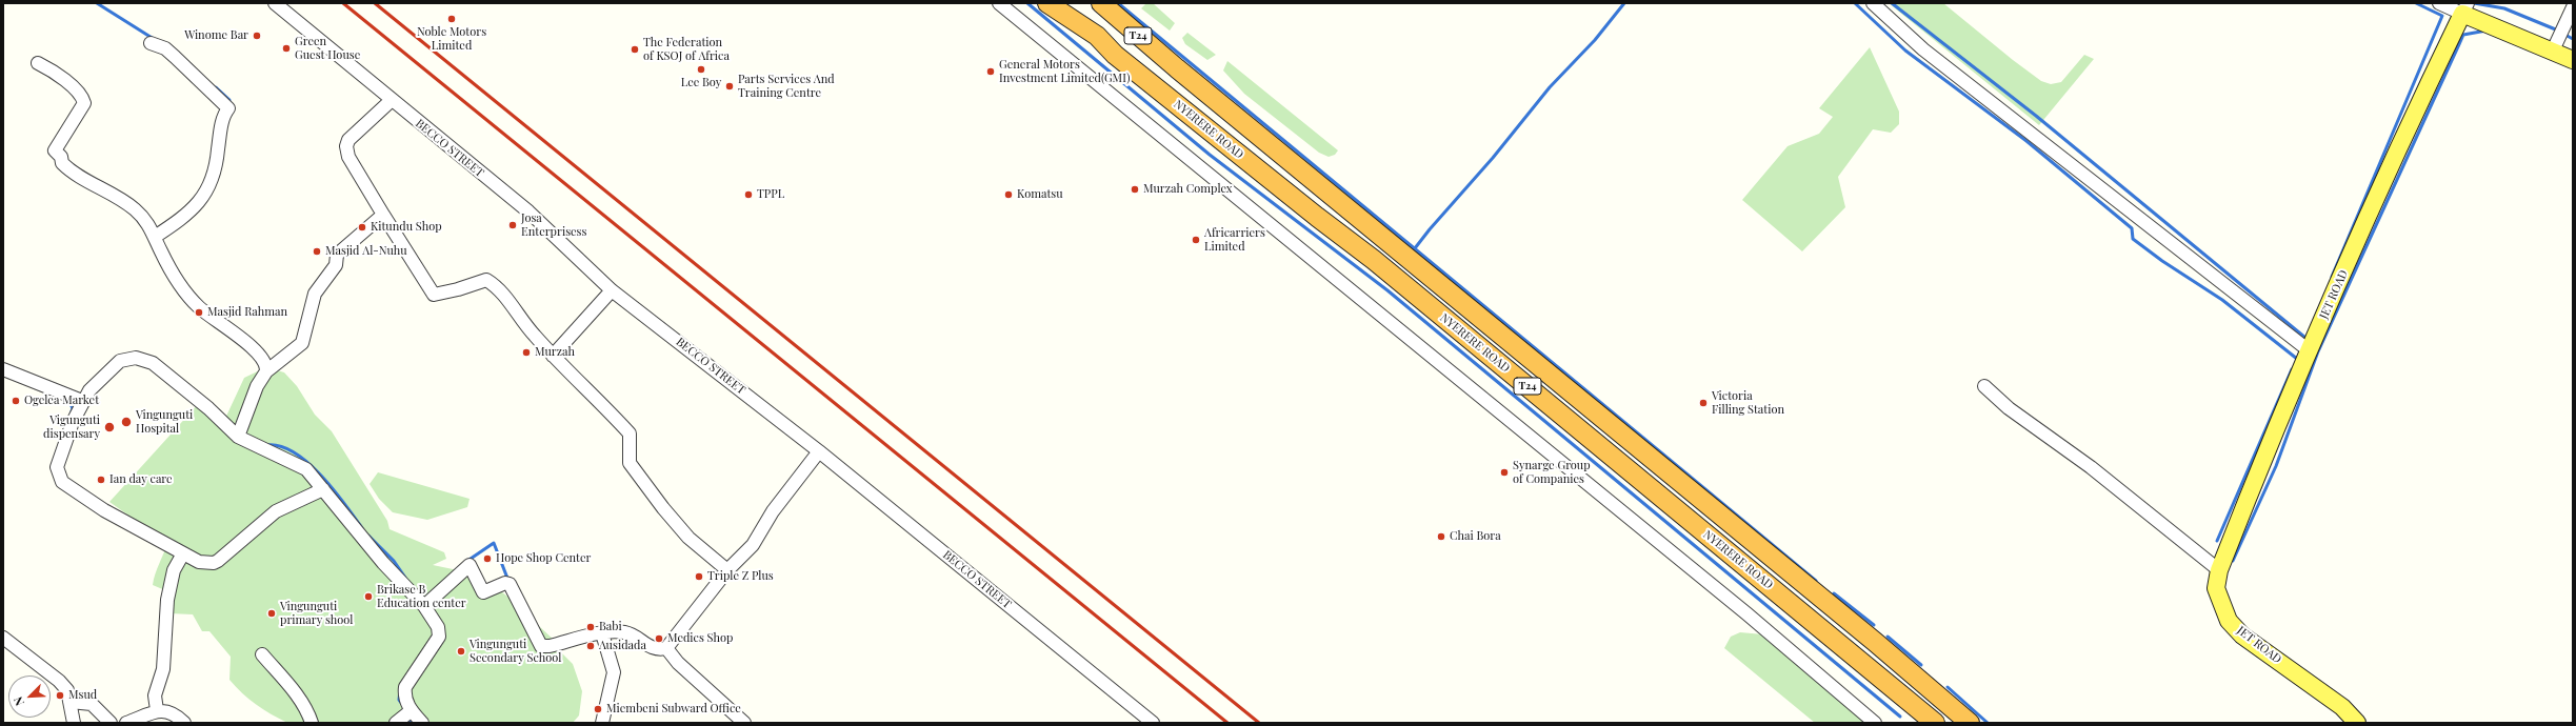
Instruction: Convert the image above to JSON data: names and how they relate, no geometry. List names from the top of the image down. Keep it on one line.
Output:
{"streets":{"highway":["T24","NYERERE ROAD"],"main road":["JET ROAD"],"street":["BECCO STREET"]},"places":["Noble Motors Limited","Winome Bar","Green Guest House","The Federation of KSOJ of Africa","Lee Boy","General Motors Investment Limited(GMI)","Parts Services And Training Centre","Murzah Complex","TPPL","Komatsu","Josa Enterprisess","Kitundu Shop","Africarriers Limited","Masjid Al-Nuhu","Masjid Rahman","Murzah","Ogelea Market","Victoria Filling Station","Vingunguti Hospital","Vigunguti dispensary","Synarge Group of Companies","Ian day care","Chai Bora","Hope Shop Center","Triple Z Plus","Brikase B Education center","Vingunguti primary shool","Babi","Medics Shop","Ausidada","Vingunguti Secondary School","Msud","Miembeni Subward Office"],"north":"bottom left"}
